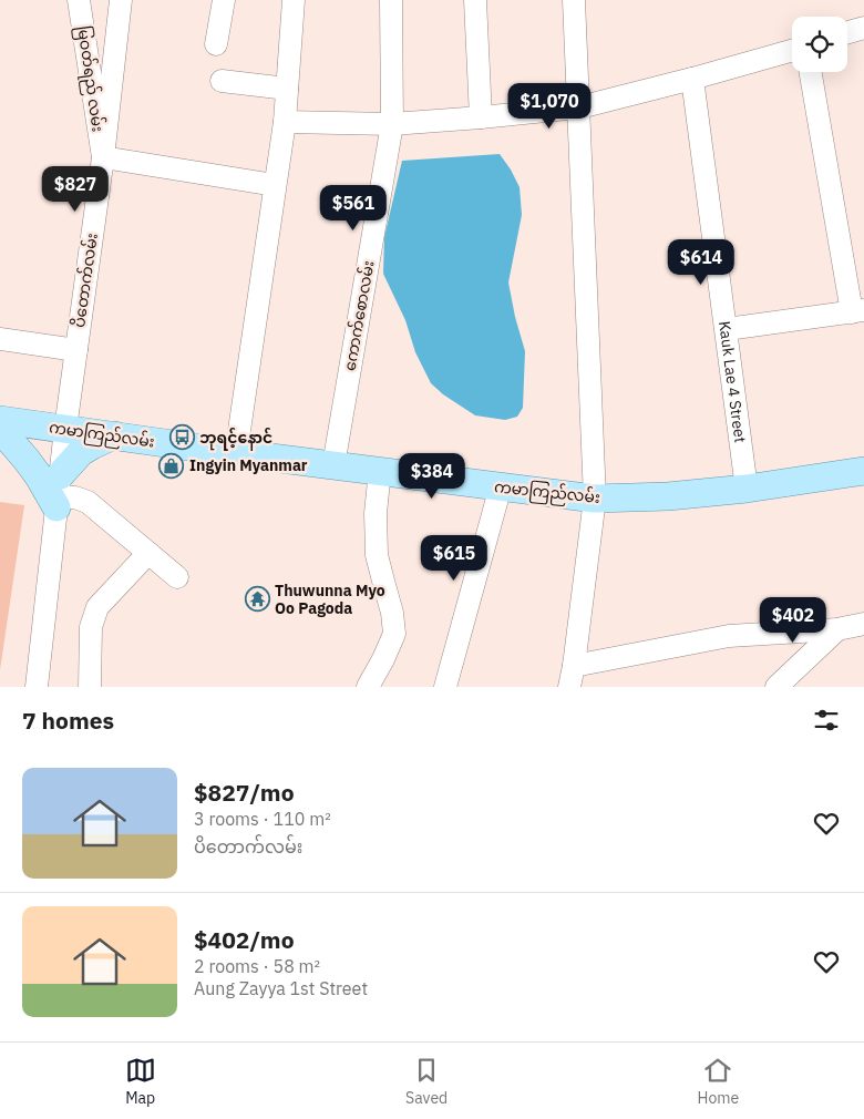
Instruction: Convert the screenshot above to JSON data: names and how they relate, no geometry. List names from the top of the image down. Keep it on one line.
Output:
{"streets":{"main road":["ကမာကြည်လမ်း"],"street":["မြဝတ်ရည် လမ်း","ပိတောက်လမ်း","ကောက်စောလမ်း","Kauk Lae 4 Street"]},"crossings":[["မြဝတ်ရည် လမ်း","ပိတောက်လမ်း"],["ပိတောက်လမ်း","ကမာကြည်လမ်း"],["ကောက်စောလမ်း","ကမာကြည်လမ်း"],["Kauk Lae 4 Street","ကမာကြည်လမ်း"]],"places":{"bus stop":["ဘုရင့်နောင်"],"shop":["Ingyin Myanmar"],"temple":["Thuwunna Myo Oo Pagoda"]},"page":{"price":["$1,070","$827","$561","$614","$384","$615","$402"],"heading":"7 homes","list":[{"name":"$827/mo","note":"3 rooms · 110 m² · ပိတောက်လမ်း"},{"name":"$402/mo","note":"2 rooms · 58 m² · Aung Zayya 1st Street"}],"tabs":["Map","Saved","Home"]}}
